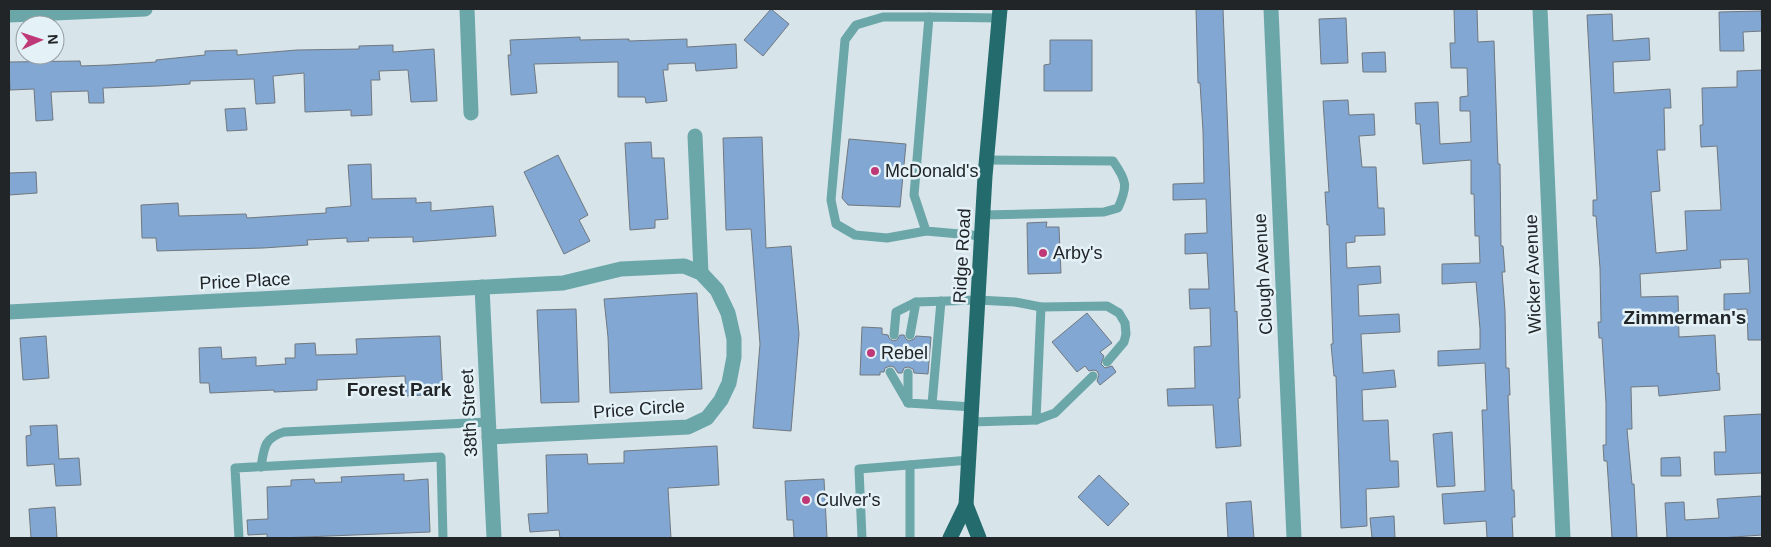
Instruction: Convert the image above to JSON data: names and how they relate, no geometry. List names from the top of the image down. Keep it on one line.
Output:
{"streets":{"main road":["Ridge Road"],"street":["Clough Avenue","Wicker Avenue","Price Place","Price Circle","38th Street"]},"crossings":[["Price Place","38th Street"],["Price Circle","38th Street"]],"districts":["Zimmerman's","Forest Park"],"places":["McDonald's","Arby's","Rebel","Culver's"],"north":"right"}
